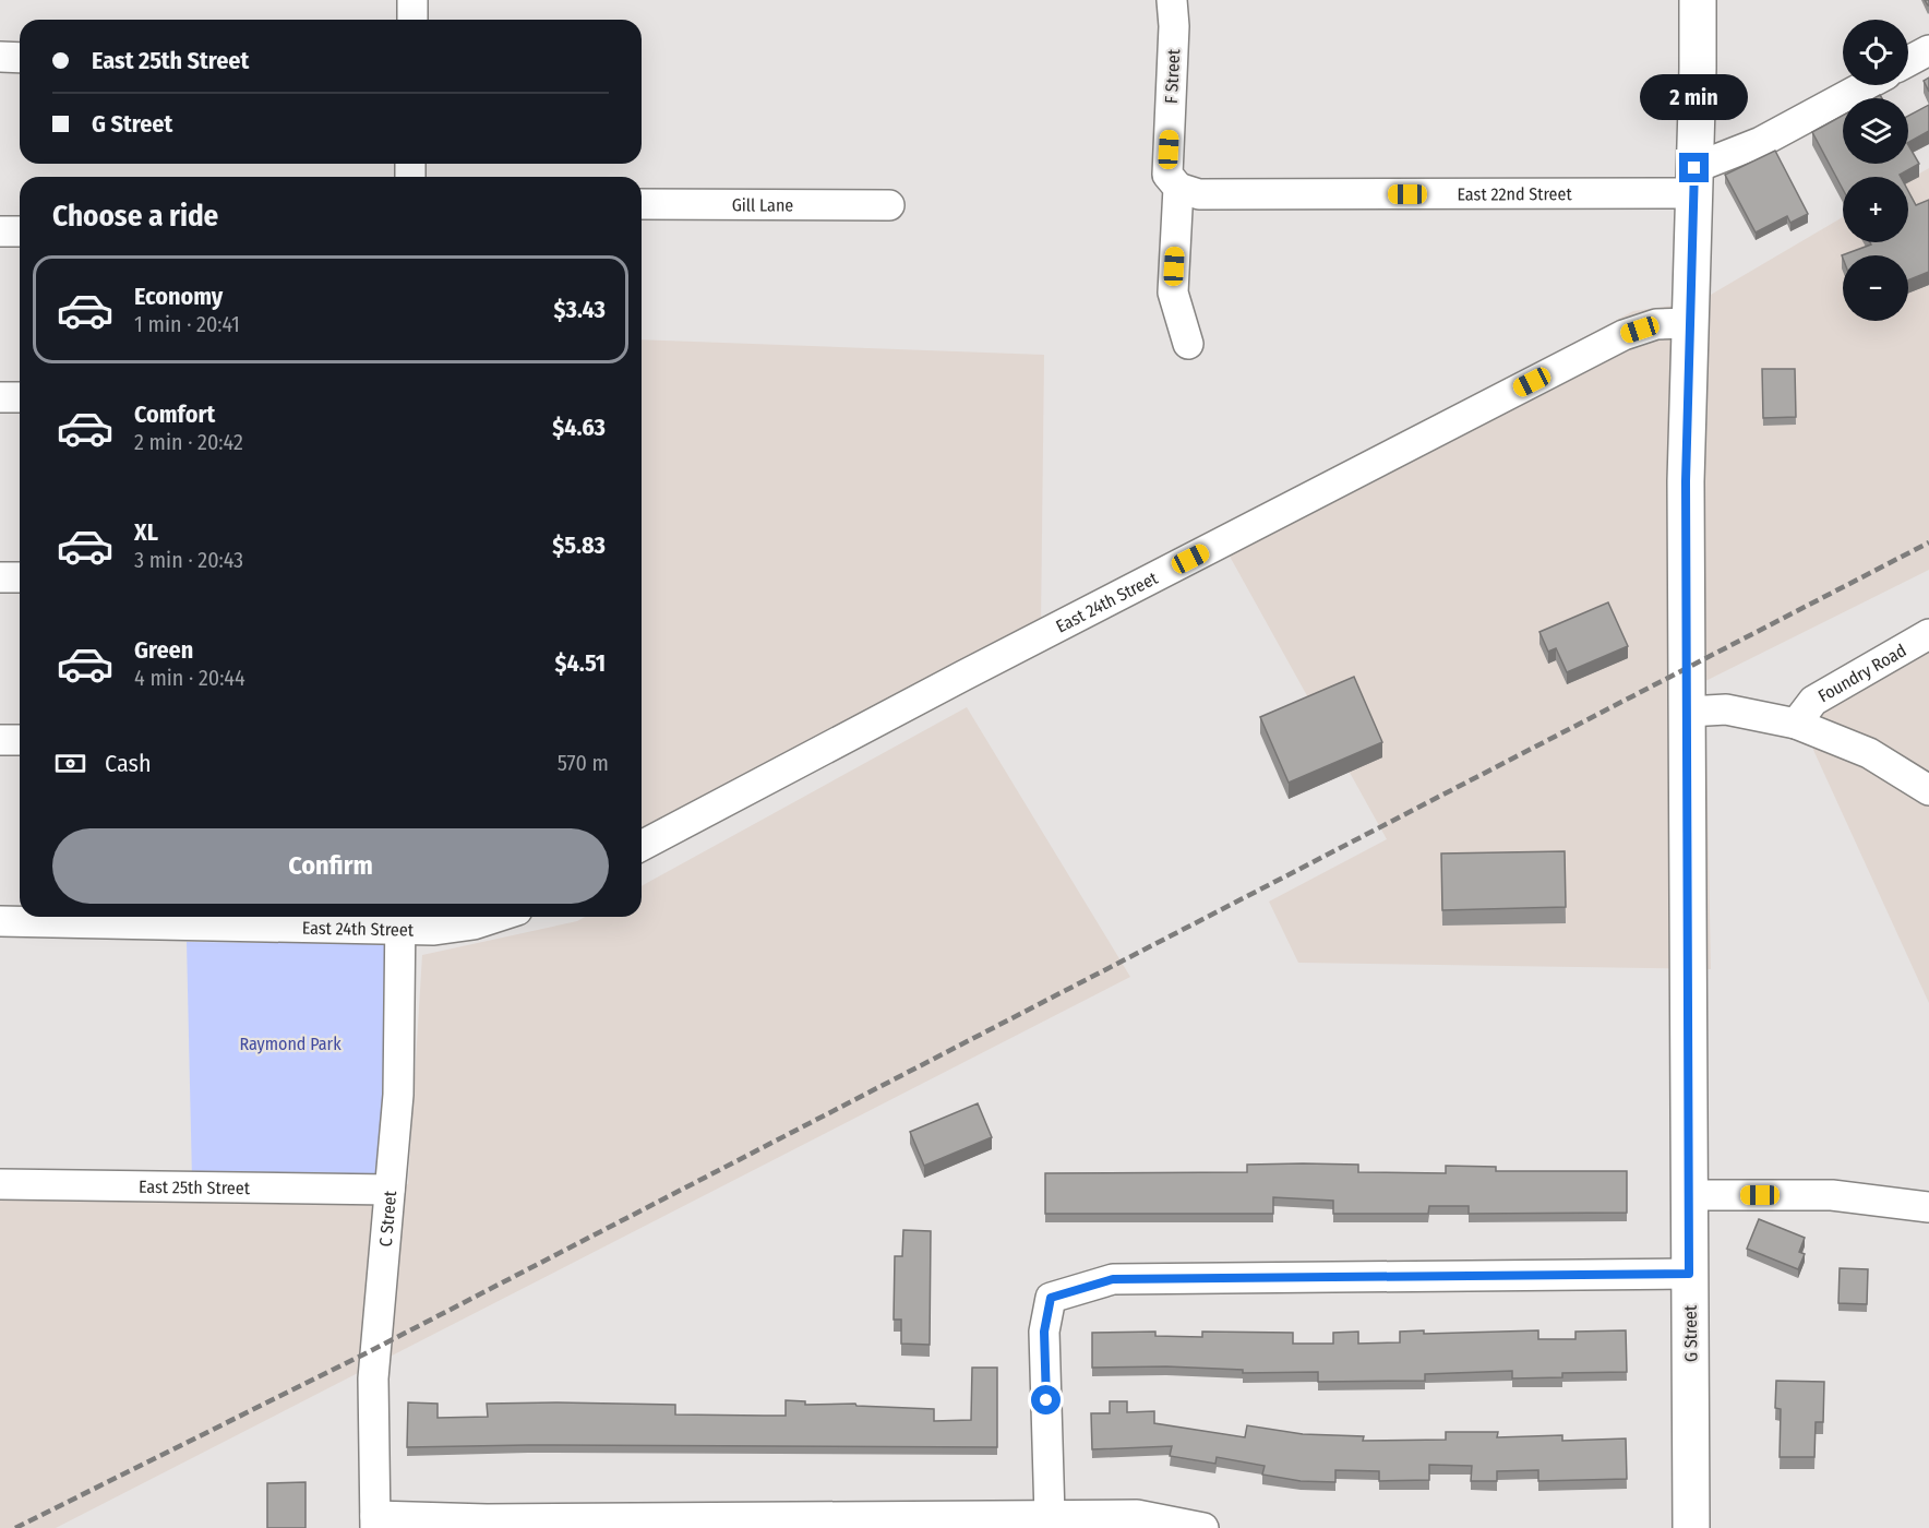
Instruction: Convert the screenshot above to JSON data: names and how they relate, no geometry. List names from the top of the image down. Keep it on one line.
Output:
{"streets":{"main road":["G Street"],"street":["F Street","East 22nd Street","Gill Lane","East 24th Street","Foundry Road","East 25th Street","C Street"]},"crossings":[["F Street","East 22nd Street"],["East 22nd Street","G Street"],["East 24th Street","C Street"],["East 24th Street","G Street"],["East 25th Street","C Street"]],"parks":["Raymond Park"],"page":{"map_buttons":["+","−"],"banner":["East 25th Street","G Street"],"bubble":"2 min","heading":"Choose a ride","list":[{"name":"Economy","note":"1 min · 20:41","value":"$3.43"},{"name":"Comfort","note":"2 min · 20:42","value":"$4.63"},{"name":"XL","note":"3 min · 20:43","value":"$5.83"},{"name":"Green","note":"4 min · 20:44","value":"$4.51"}],"pay":["Cash","570 m"],"buttons":"Confirm"}}
